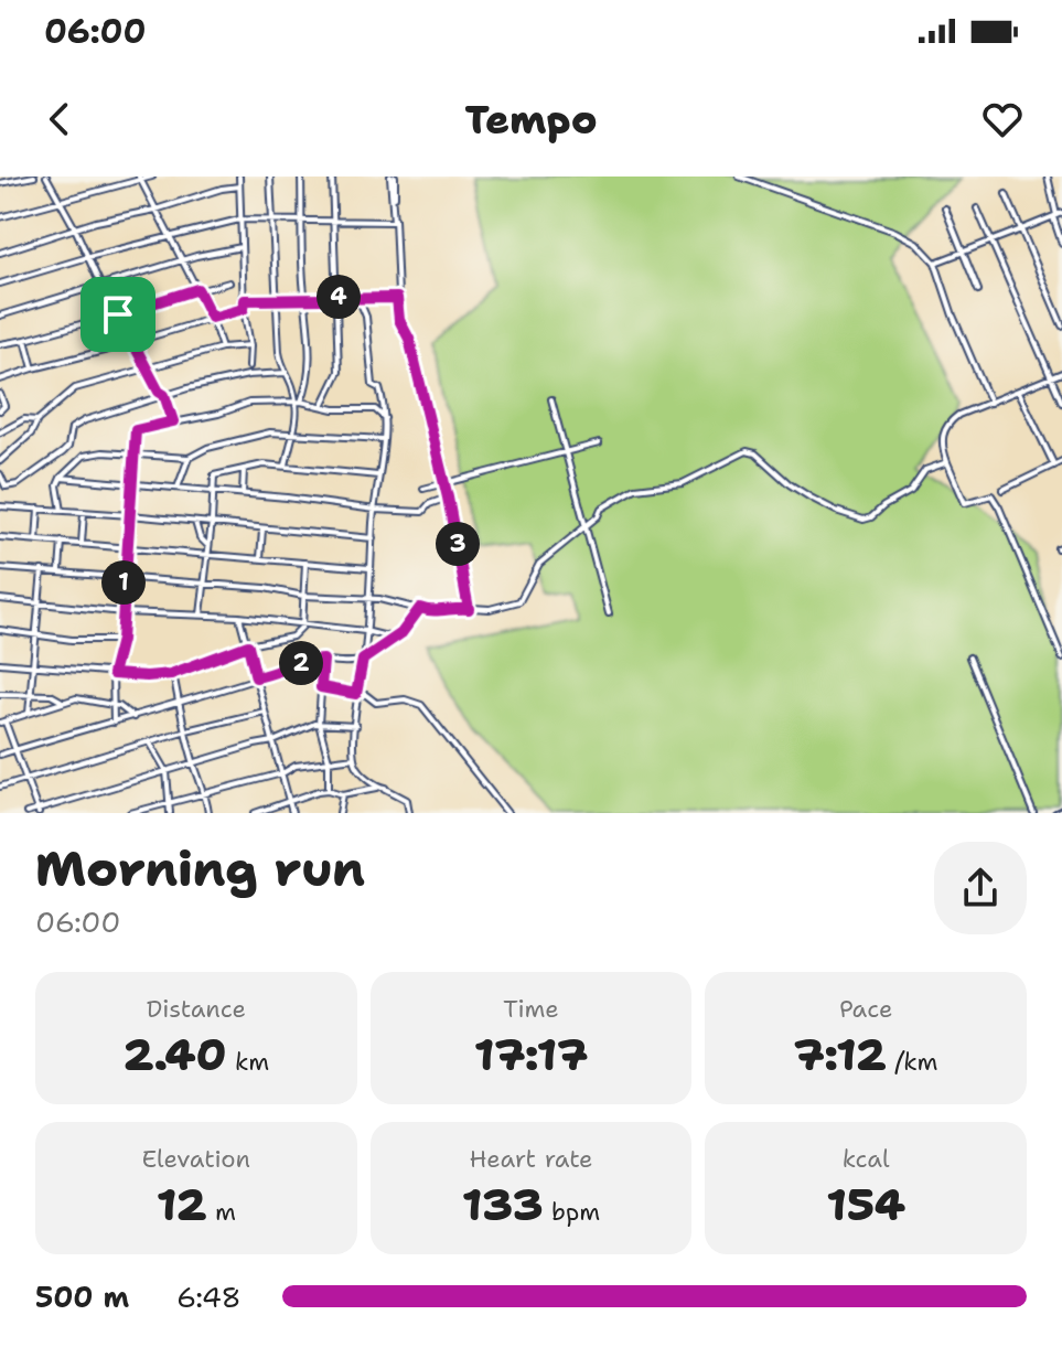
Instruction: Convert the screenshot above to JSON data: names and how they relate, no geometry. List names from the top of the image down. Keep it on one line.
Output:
{"page":{"status":"06:00","header":"Tempo","pins":["4","3","1","2"],"heading":["Morning run","06:00"],"stats":[["Distance","2.40 km"],["Time","17:17"],["Pace","7:12 /km"],["Elevation","12 m"],["Heart rate","133 bpm"],["kcal","154"]],"list":[{"name":"500 m","note":"6:48"}]}}
